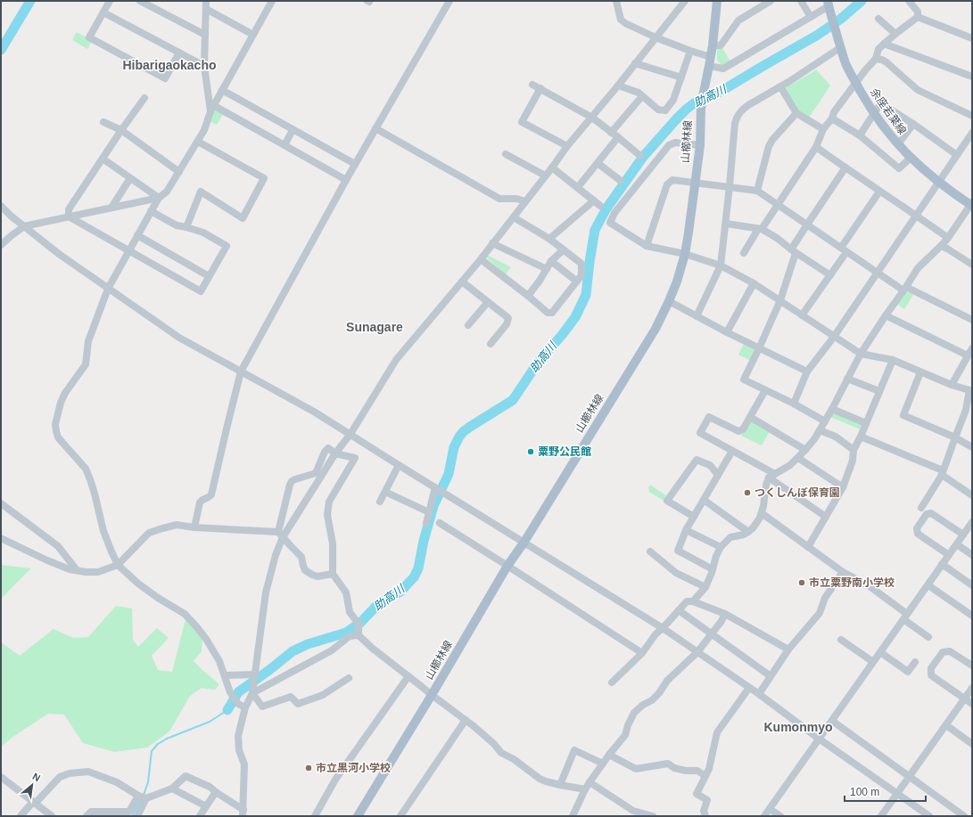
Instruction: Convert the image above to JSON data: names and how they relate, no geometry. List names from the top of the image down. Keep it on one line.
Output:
{"streets":{"main road":["余座若葉線","山櫛林線"]},"districts":["Hibarigaokacho","Sunagare","Kumonmyo"],"water":["助高川"],"places":["粟野公民館","つくしんぼ保育園","市立粟野南小学校","市立黒河小学校"],"scale_bar":"100 m","north":"top right"}
